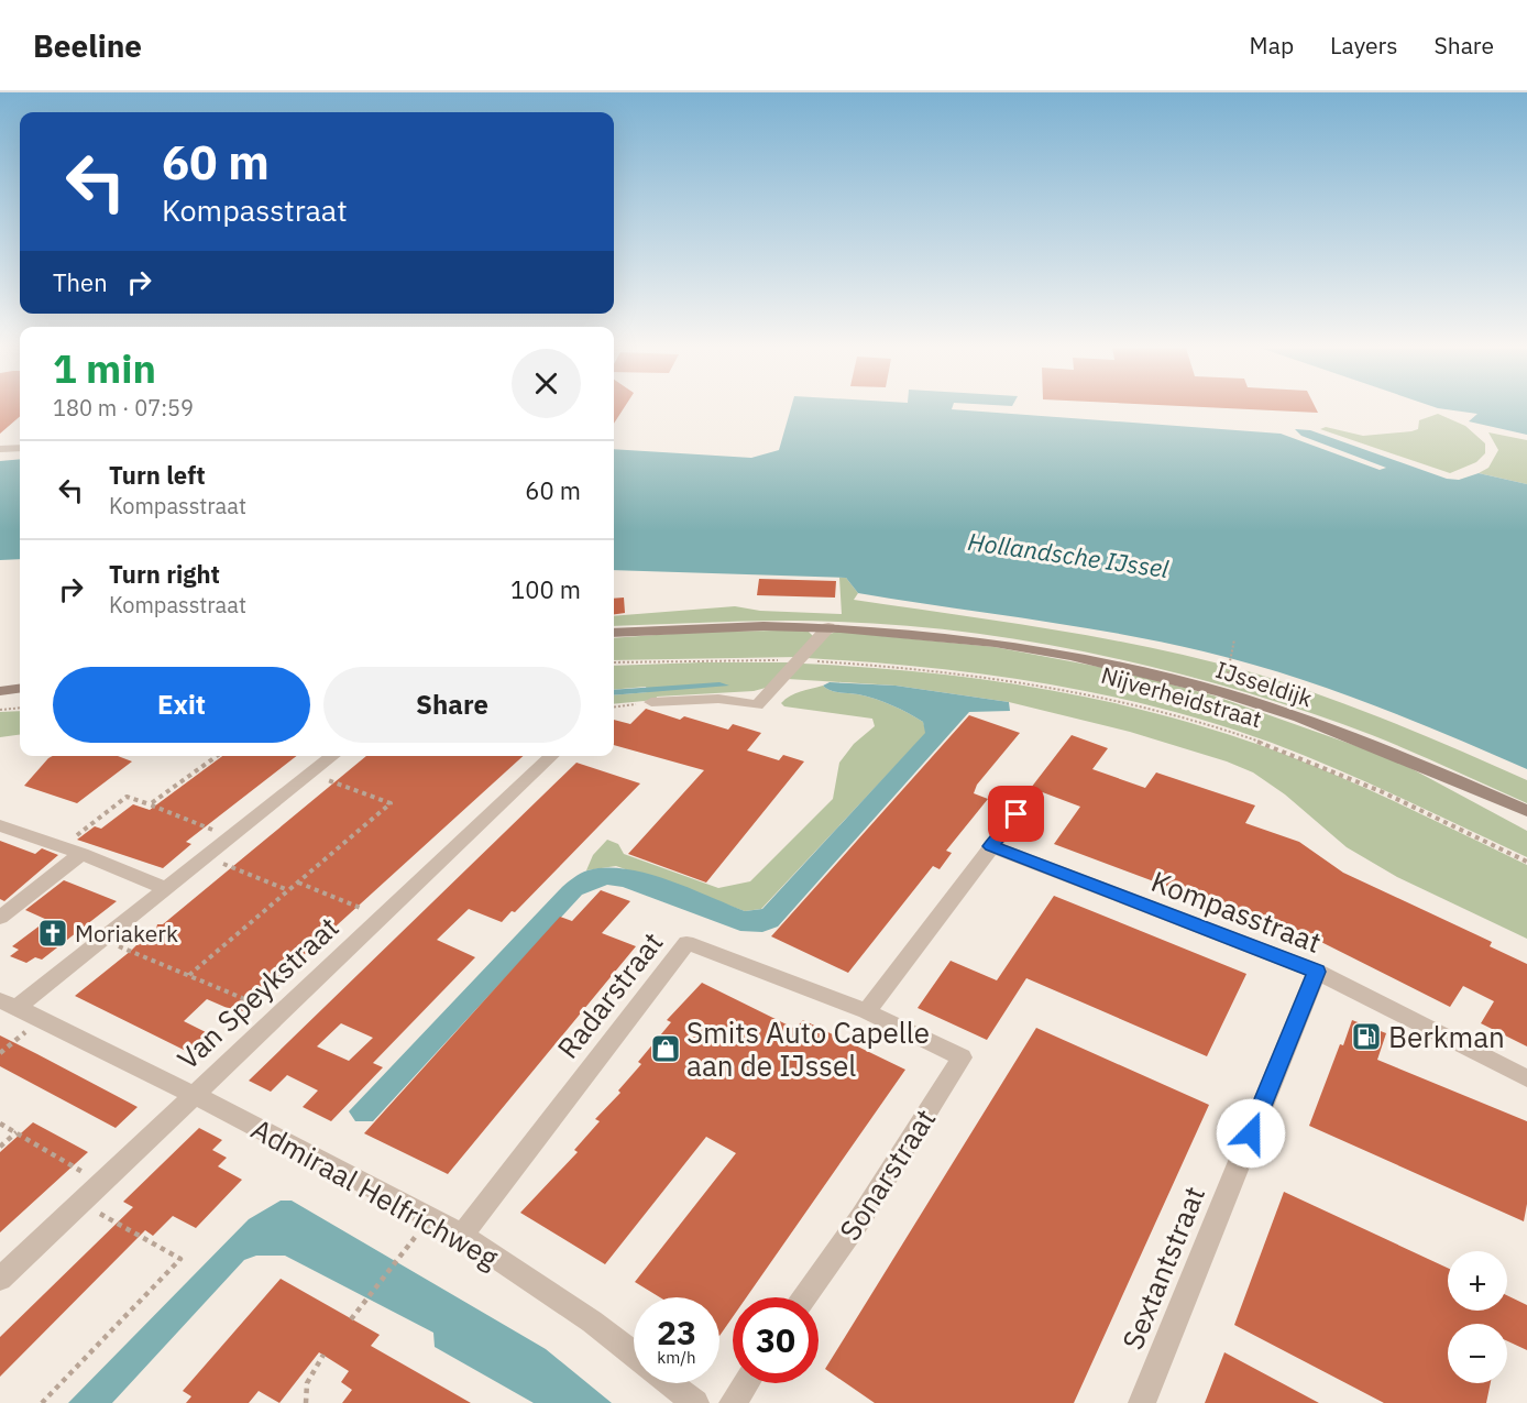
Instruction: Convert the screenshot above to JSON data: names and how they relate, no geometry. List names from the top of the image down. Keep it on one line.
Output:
{"streets":{"street":["IJsseldijk","Kompasstraat","Van Speykstraat","Radarstraat","Sonarstraat","Admiraal Helfrichweg","Sextantstraat"],"path":["Nijverheidstraat"]},"crossings":[["Kompasstraat","Sextantstraat"],["Van Speykstraat","Admiraal Helfrichweg"],["Radarstraat","Sonarstraat"],["Radarstraat","Admiraal Helfrichweg"]],"water":["Hollandsche IJssel"],"places":{"church":["Moriakerk"],"fuel station":["Berkman"],"shop":["Smits Auto Capelle aan de IJssel"]},"page":{"header":"Beeline","nav":["Map","Layers","Share"],"turn":["60 m","Kompasstraat"],"then":"Then","heading":["1 min","180 m · 07:59"],"list":[{"name":"Turn left","note":"Kompasstraat","value":"60 m"},{"name":"Turn right","note":"Kompasstraat","value":"100 m"}],"buttons":["Exit","Share"],"map_buttons":["+","−"],"speed":"23 km/h","limit":"30"}}
